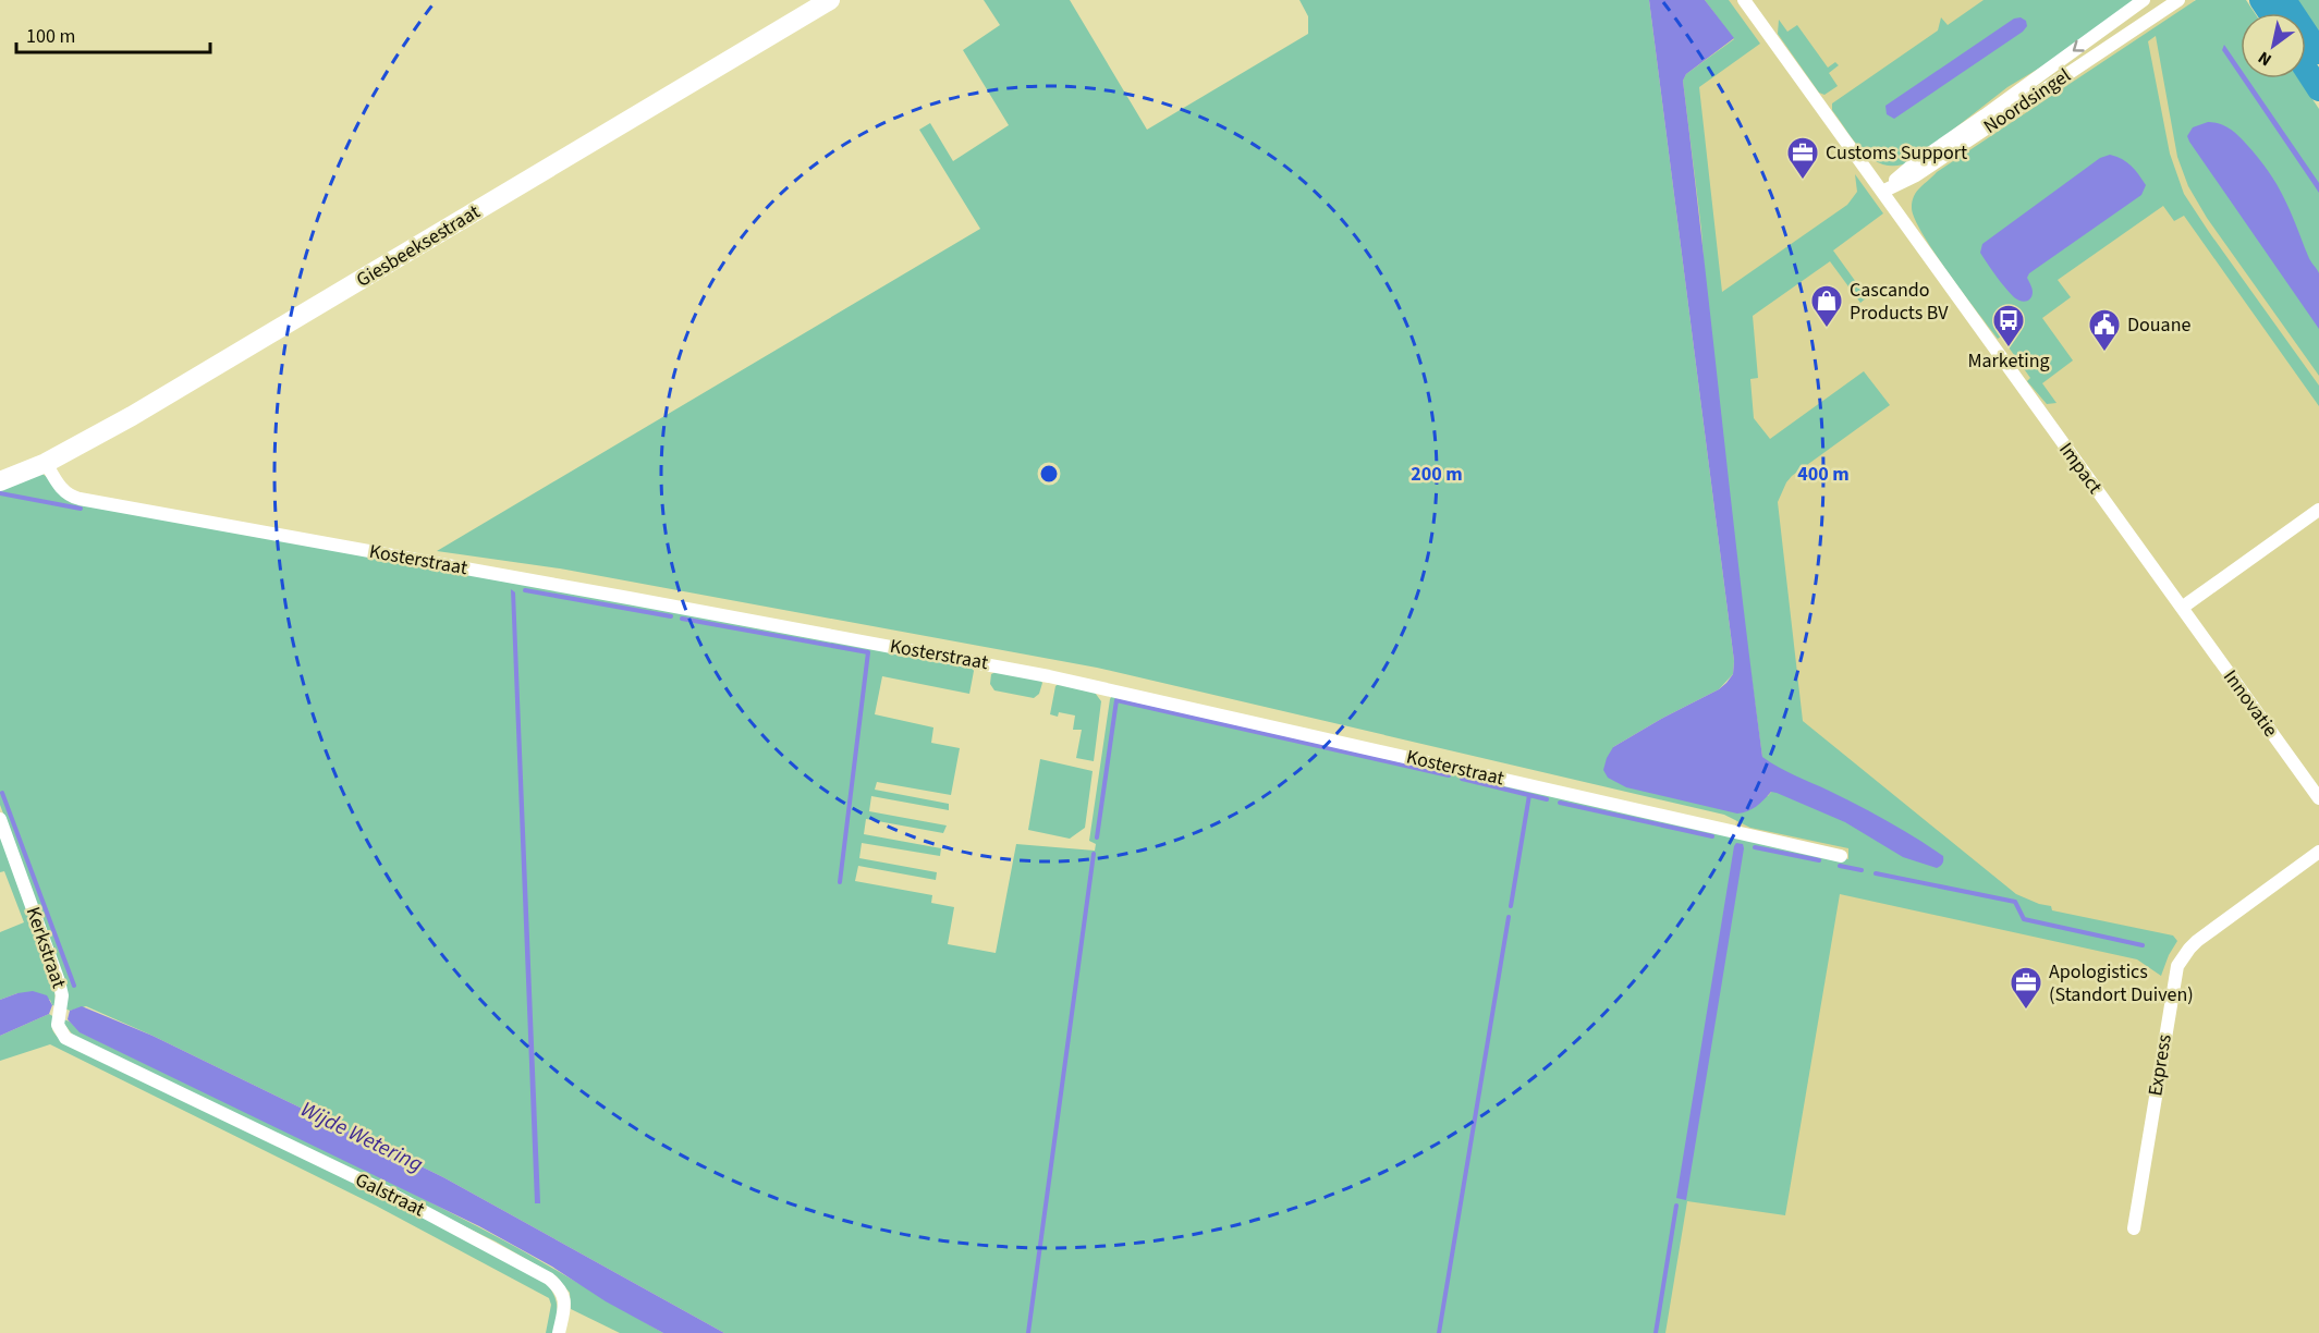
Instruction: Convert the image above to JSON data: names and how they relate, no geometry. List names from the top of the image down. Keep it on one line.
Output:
{"streets":{"street":["Noordsingel","Giesbeeksestraat","Impact","Kosterstraat","Innovatie","Kerkstraat","Express","Galstraat"]},"crossings":[["Noordsingel","Impact"],["Giesbeeksestraat","Kosterstraat"],["Impact","Innovatie"],["Kerkstraat","Galstraat"]],"water":["Wijde Wetering"],"places":{"office":["Customs Support","Apologistics (Standort Duiven)"],"shop":["Cascando Products BV"],"bus stop":["Marketing"],"public building":["Douane"]},"scale_bar":"100 m","north":"bottom left","rings":["200 m","400 m"]}
